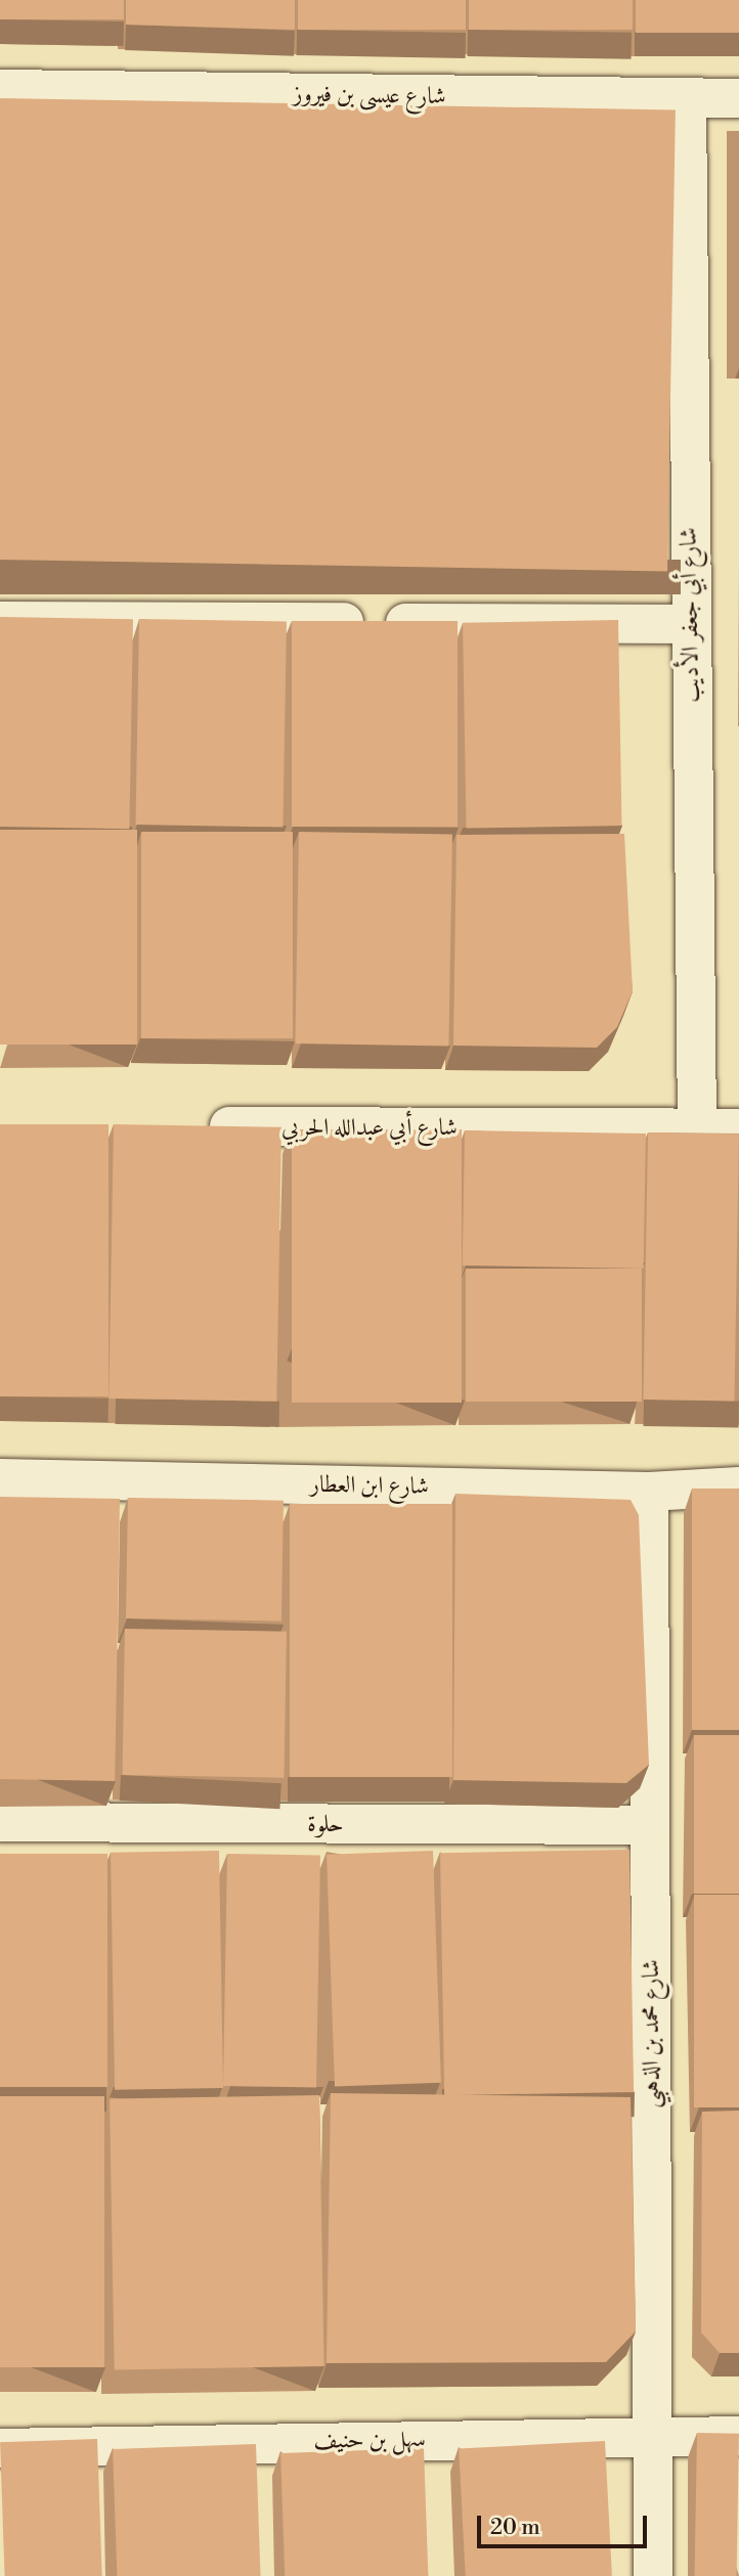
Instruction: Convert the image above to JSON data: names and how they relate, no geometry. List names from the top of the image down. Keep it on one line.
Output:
{"streets":{"street":["شارع عيسى بن فيروز","شارع أبي جعفر الأديب","شارع أبي عبدالله الحربي","شارع ابن العطار","حلوة","شارع محمد بن الذهبي","سهل بن حنيف"]},"crossings":[["شارع عيسى بن فيروز","شارع أبي جعفر الأديب"],["شارع أبي جعفر الأديب","شارع أبي عبدالله الحربي"],["شارع ابن العطار","شارع محمد بن الذهبي"],["حلوة","شارع محمد بن الذهبي"],["شارع محمد بن الذهبي","سهل بن حنيف"]],"scale_bar":"20 m"}
